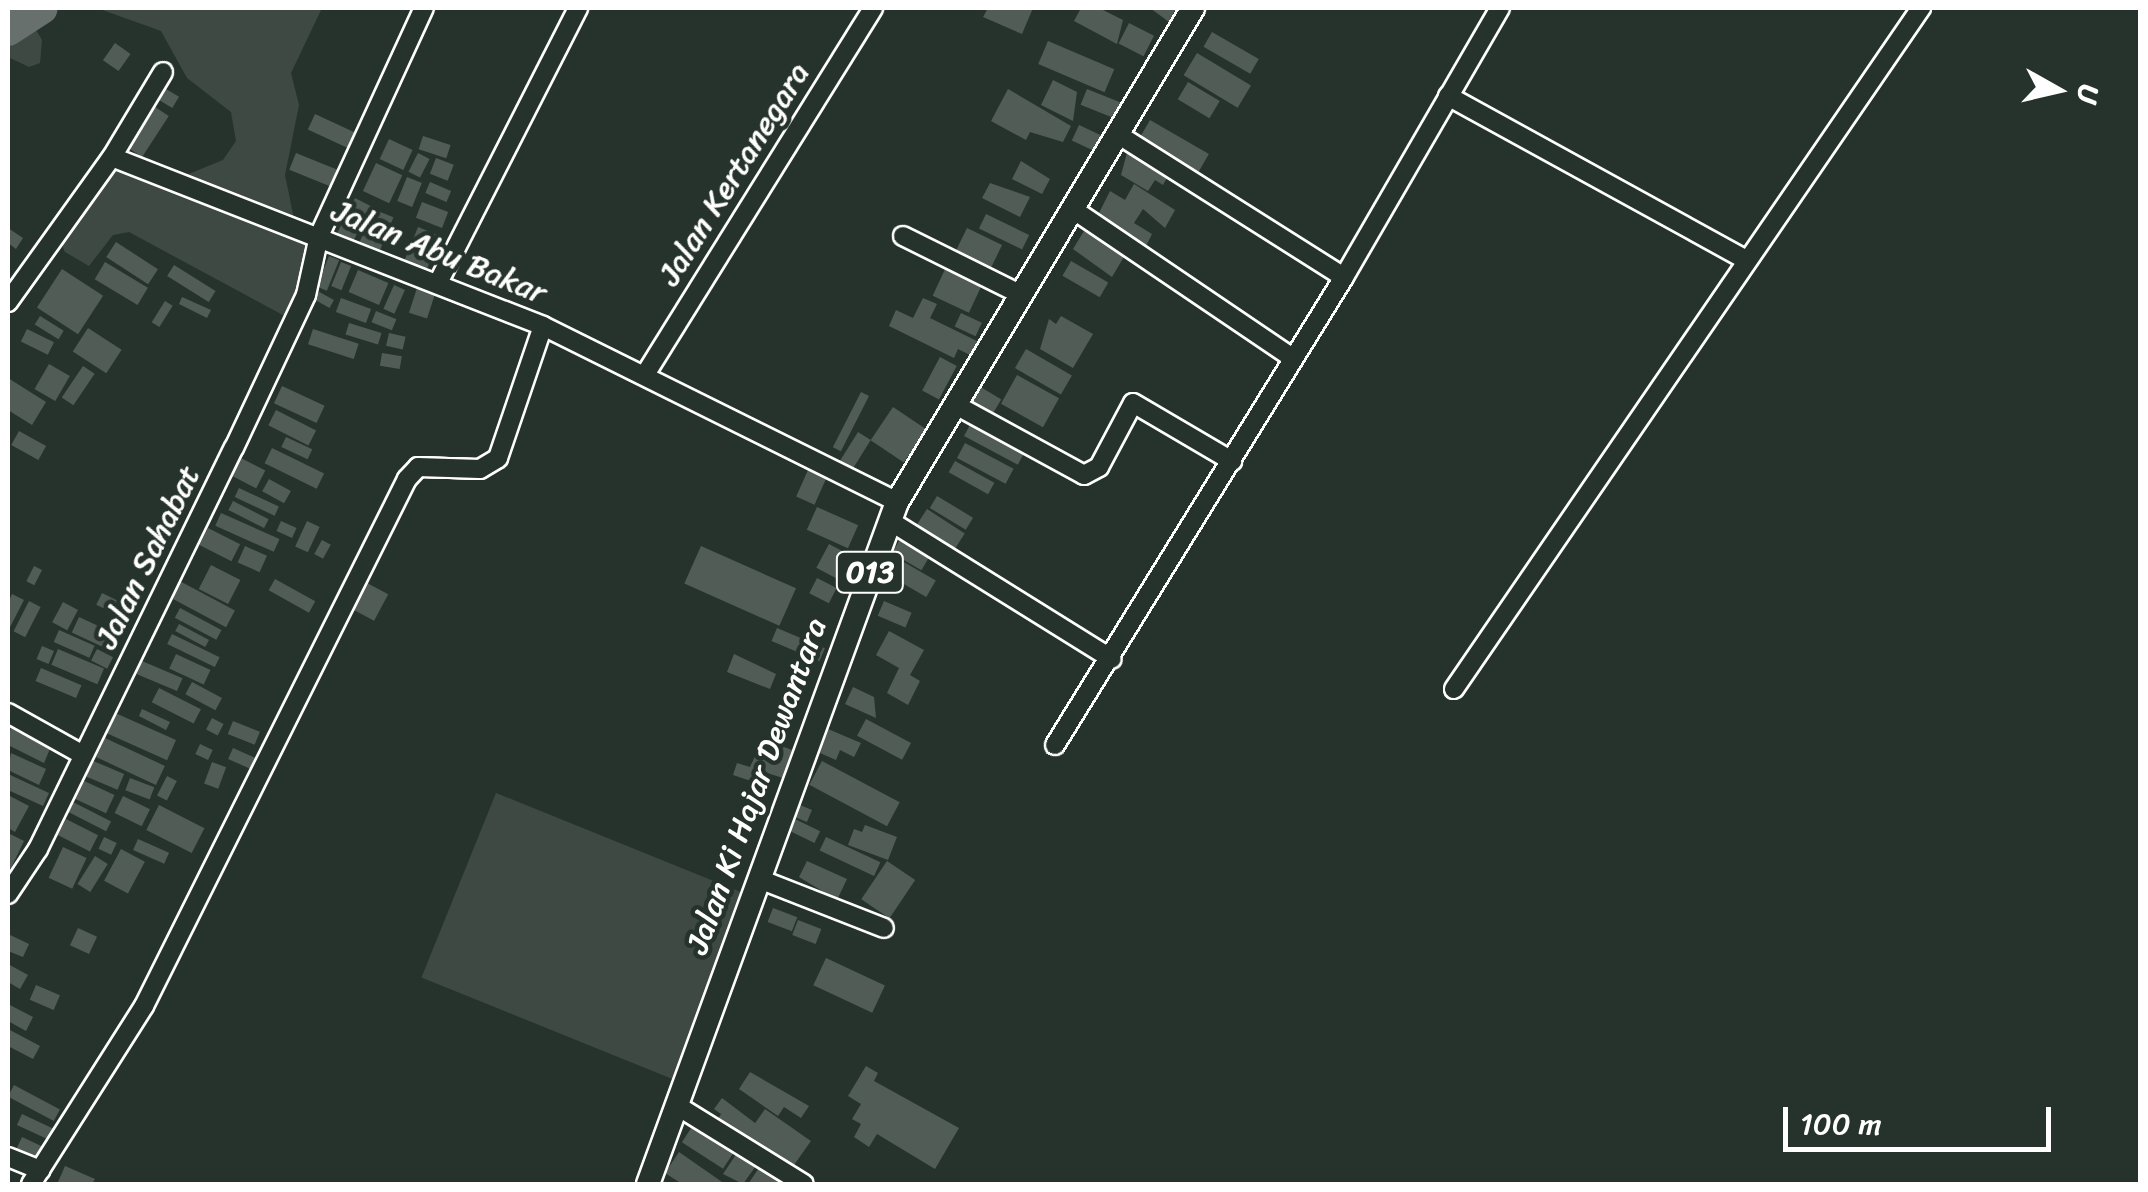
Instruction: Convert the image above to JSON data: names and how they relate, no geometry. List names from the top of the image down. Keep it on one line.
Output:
{"streets":{"main road":["013","Jalan Ki Hajar Dewantara"],"street":["Jalan Kertanegara","Jalan Abu Bakar","Jalan Sahabat"]},"crossings":[["Jalan Kertanegara","Jalan Abu Bakar"],["Jalan Abu Bakar","Jalan Sahabat"],["Jalan Abu Bakar","Jalan Ki Hajar Dewantara"]],"scale_bar":"100 m","north":"right"}
